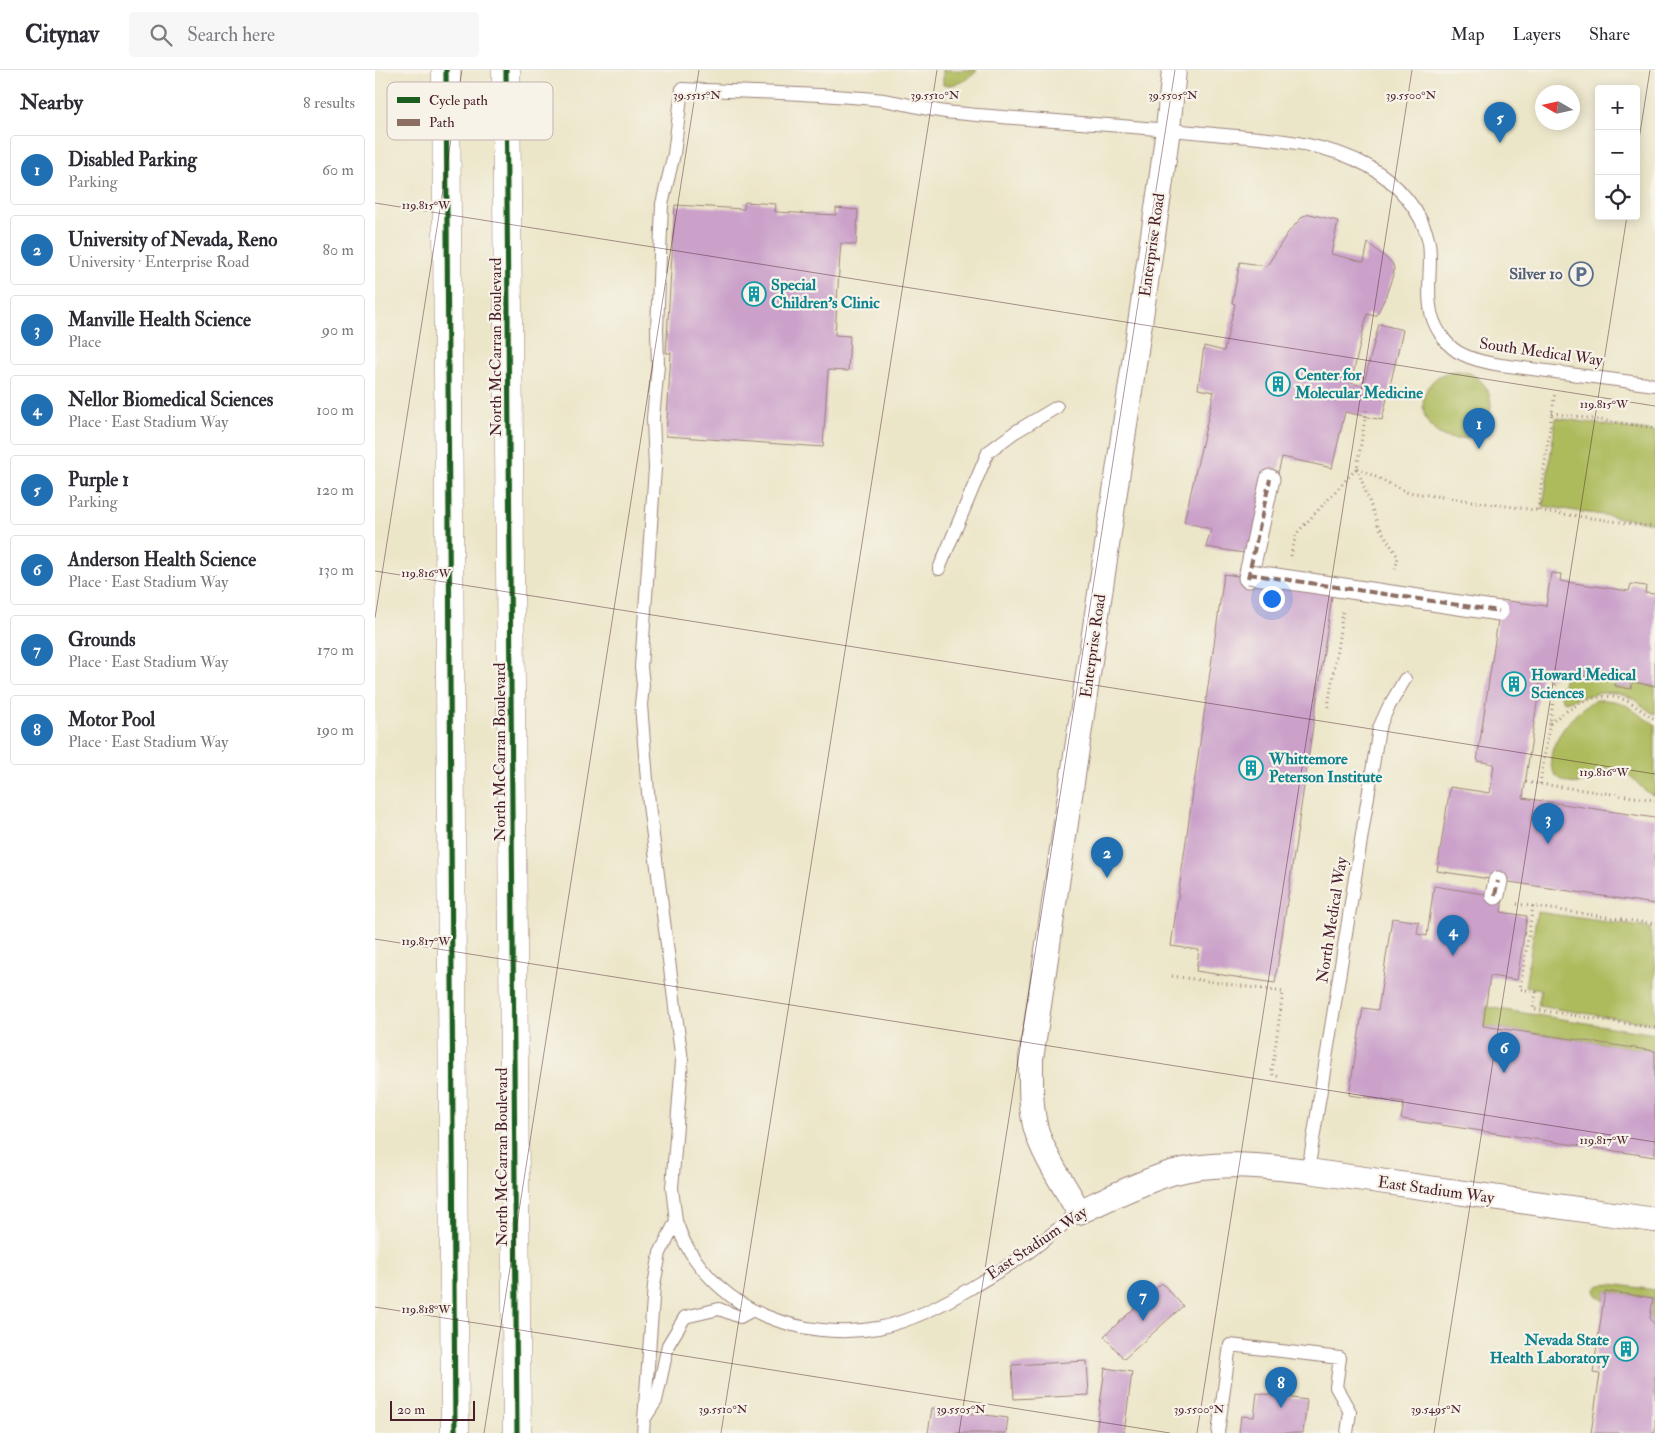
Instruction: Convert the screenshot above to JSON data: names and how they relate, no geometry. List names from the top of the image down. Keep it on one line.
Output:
{"streets":{"main road":["North McCarran Boulevard"],"street":["Enterprise Road","East Stadium Way"],"lane":["South Medical Way","North Medical Way"]},"crossings":[["Enterprise Road","South Medical Way"],["Enterprise Road","East Stadium Way"],["South Medical Way","East Stadium Way"],["North Medical Way","East Stadium Way"]],"places":{"parking":["Silver 10"],"building":["Special Children's Clinic","Center for Molecular Medicine","Howard Medical Sciences","Whittemore Peterson Institute","Nevada State Health Laboratory"]},"legend":["Cycle path","Path"],"scale_bar":"20 m","north":"left","page":{"header":"Citynav","search":"Search here","nav":["Map","Layers","Share"],"heading":["Nearby","8 results"],"map_buttons":["+","−"],"pins":["5","1","3","2","4","6","7","8"],"list":[{"mark":"1","name":"Disabled Parking","note":"Parking","value":"60 m"},{"mark":"2","name":"University of Nevada, Reno","note":"University · Enterprise Road","value":"80 m"},{"mark":"3","name":"Manville Health Science","note":"Place","value":"90 m"},{"mark":"4","name":"Nellor Biomedical Sciences","note":"Place · East Stadium Way","value":"100 m"},{"mark":"5","name":"Purple 1","note":"Parking","value":"120 m"},{"mark":"6","name":"Anderson Health Science","note":"Place · East Stadium Way","value":"130 m"},{"mark":"7","name":"Grounds","note":"Place · East Stadium Way","value":"170 m"},{"mark":"8","name":"Motor Pool","note":"Place · East Stadium Way","value":"190 m"}],"scale":"20 m"},"coordinates":["39.5515°N","39.5510°N","39.5505°N","39.5500°N","119.815°W","119.816°W","119.817°W","119.818°W","39.5495°N"]}
